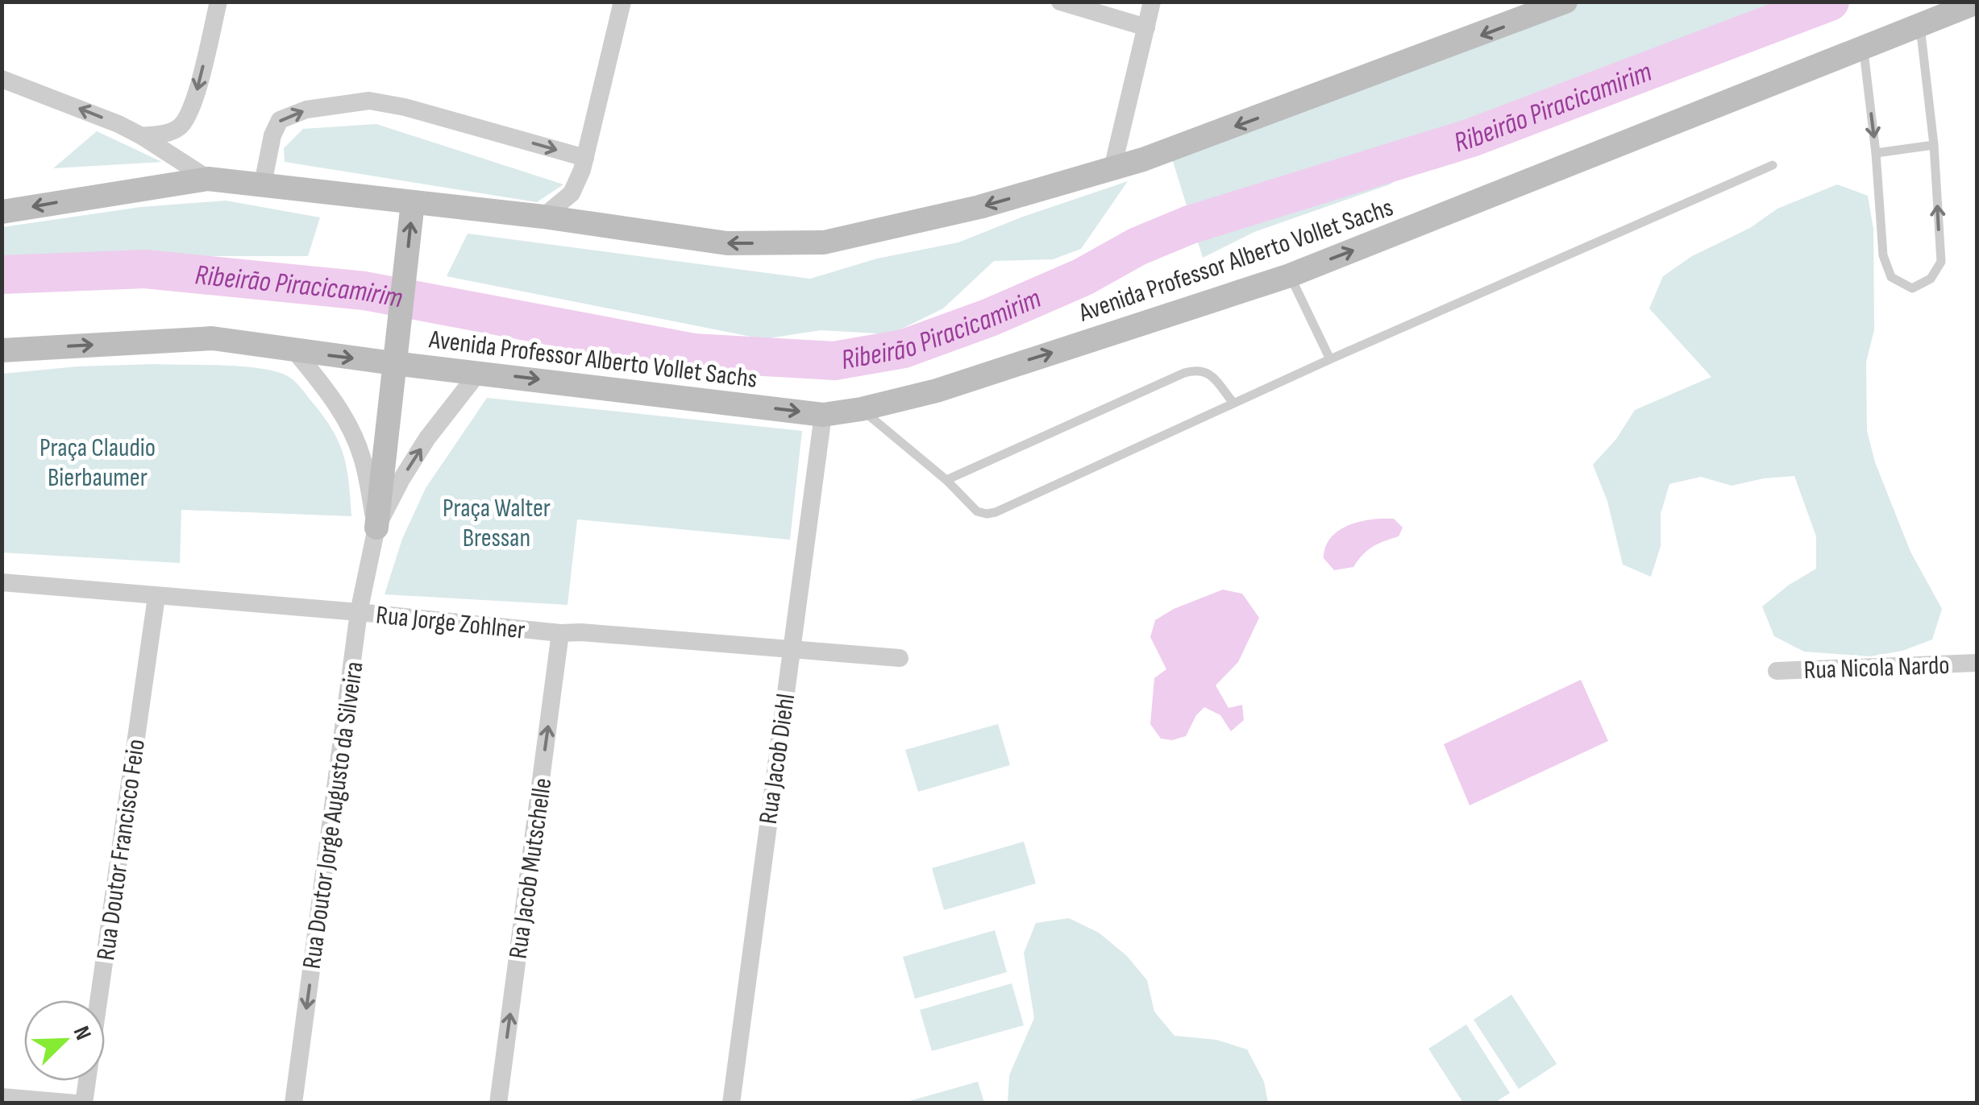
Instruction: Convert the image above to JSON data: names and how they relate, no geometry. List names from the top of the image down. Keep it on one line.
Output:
{"streets":{"main road":["Avenida Professor Alberto Vollet Sachs"],"street":["Rua Jorge Zohlner","Rua Nicola Nardo","Rua Jacob Diehl","Rua Doutor Jorge Augusto da Silveira","Rua Doutor Francisco Feio","Rua Jacob Mutschelle"]},"crossings":[["Avenida Professor Alberto Vollet Sachs","Rua Jacob Diehl"],["Avenida Professor Alberto Vollet Sachs","Rua Doutor Jorge Augusto da Silveira"],["Rua Jorge Zohlner","Rua Jacob Diehl"],["Rua Jorge Zohlner","Rua Doutor Jorge Augusto da Silveira"],["Rua Jorge Zohlner","Rua Doutor Francisco Feio"],["Rua Jorge Zohlner","Rua Jacob Mutschelle"]],"one_way":["Rua Jacob Mutschelle"],"water":["Ribeirão Piracicamirim"],"parks":["Praça Claudio Bierbaumer","Praça Walter Bressan"],"north":"top right"}
